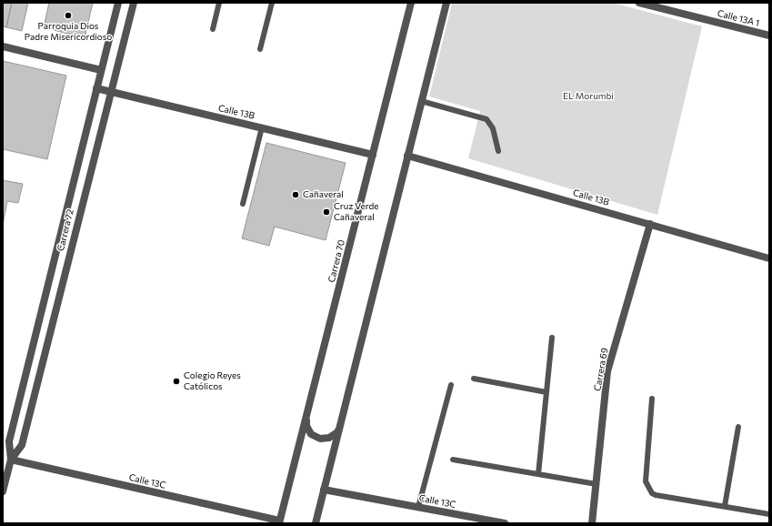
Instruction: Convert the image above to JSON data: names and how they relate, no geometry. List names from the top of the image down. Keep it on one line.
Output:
{"streets":{"street":["Calle 13A 1","Calle 13B","Carrera 72","Carrera 70","Carrera 69","Calle 13C"]},"crossings":[["Calle 13B","Carrera 72"],["Calle 13B","Carrera 70"],["Calle 13B","Carrera 69"],["Carrera 72","Calle 13C"],["Carrera 70","Calle 13C"]],"parks":["EL Morumbi"],"places":["Parroquia Dios Padre Misericordioso","Cañaveral","Cruz Verde Cañaveral","Colegio Reyes Católicos"]}
